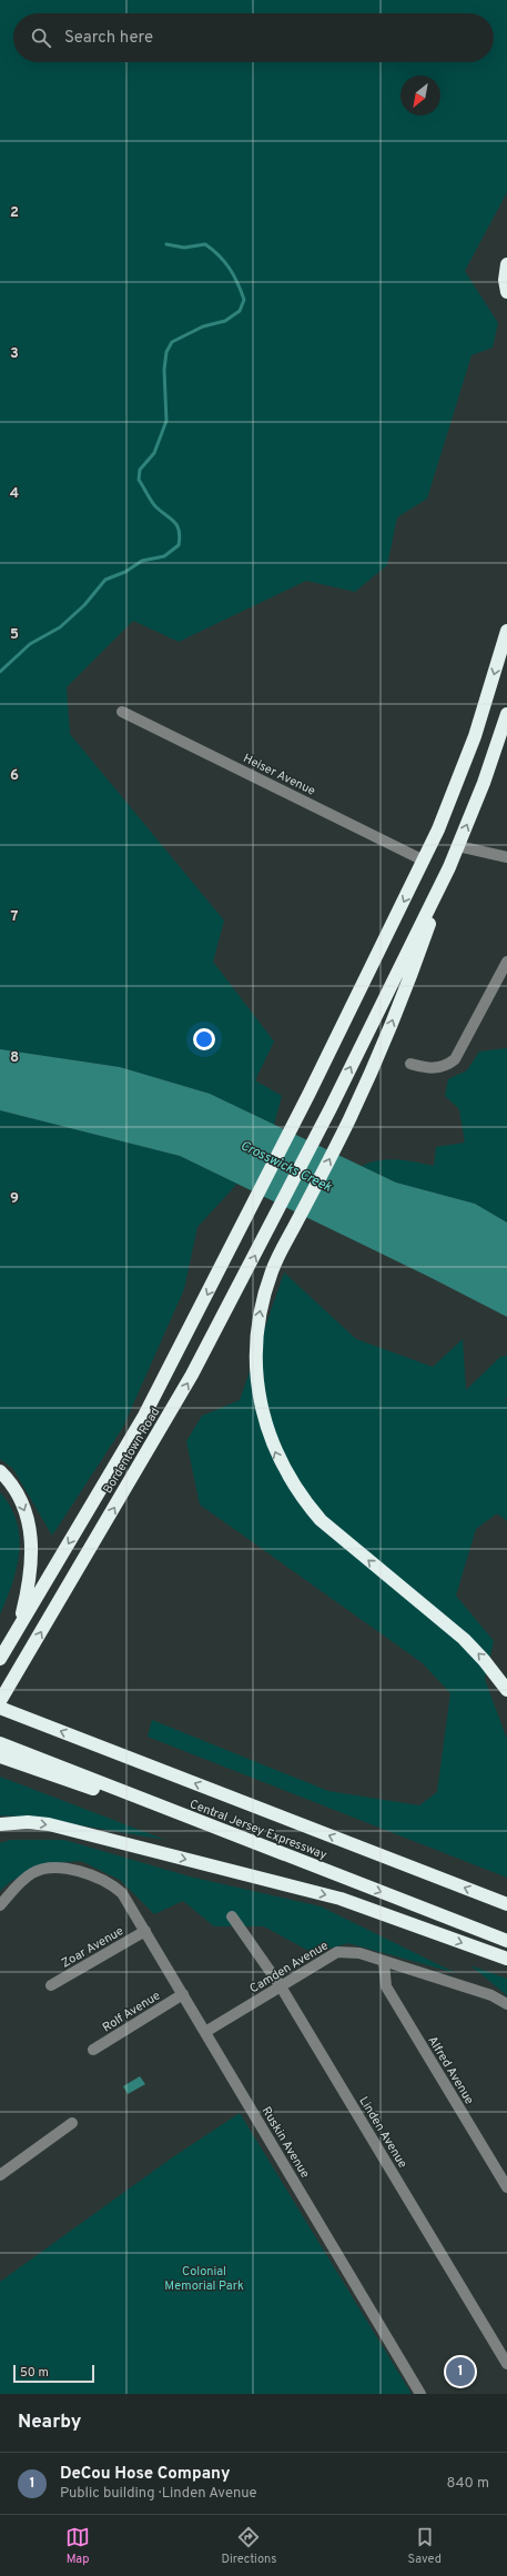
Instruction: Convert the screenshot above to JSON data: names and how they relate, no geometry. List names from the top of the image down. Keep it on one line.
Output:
{"streets":{"highway":["Bordentown Road","Central Jersey Expressway"],"street":["Heiser Avenue","Zoar Avenue","Camden Avenue","Rolf Avenue","Alfred Avenue","Linden Avenue","Ruskin Avenue"]},"crossings":[["Heiser Avenue","Bordentown Road"],["Zoar Avenue","Ruskin Avenue"],["Camden Avenue","Alfred Avenue"],["Camden Avenue","Linden Avenue"],["Camden Avenue","Ruskin Avenue"],["Rolf Avenue","Ruskin Avenue"]],"water":["Crosswicks Creek"],"parks":["Colonial Memorial Park"],"scale_bar":"50 m","north":"bottom left","page":{"search":"Search here","pins":"1","scale":"50 m","heading":"Nearby","list":[{"mark":"1","name":"DeCou Hose Company","note":"Public building · Linden Avenue","value":"840 m"}],"nav":["Map","Directions","Saved"]},"grid":{"rows":["2","3","4","5","6","7","8","9"]}}
